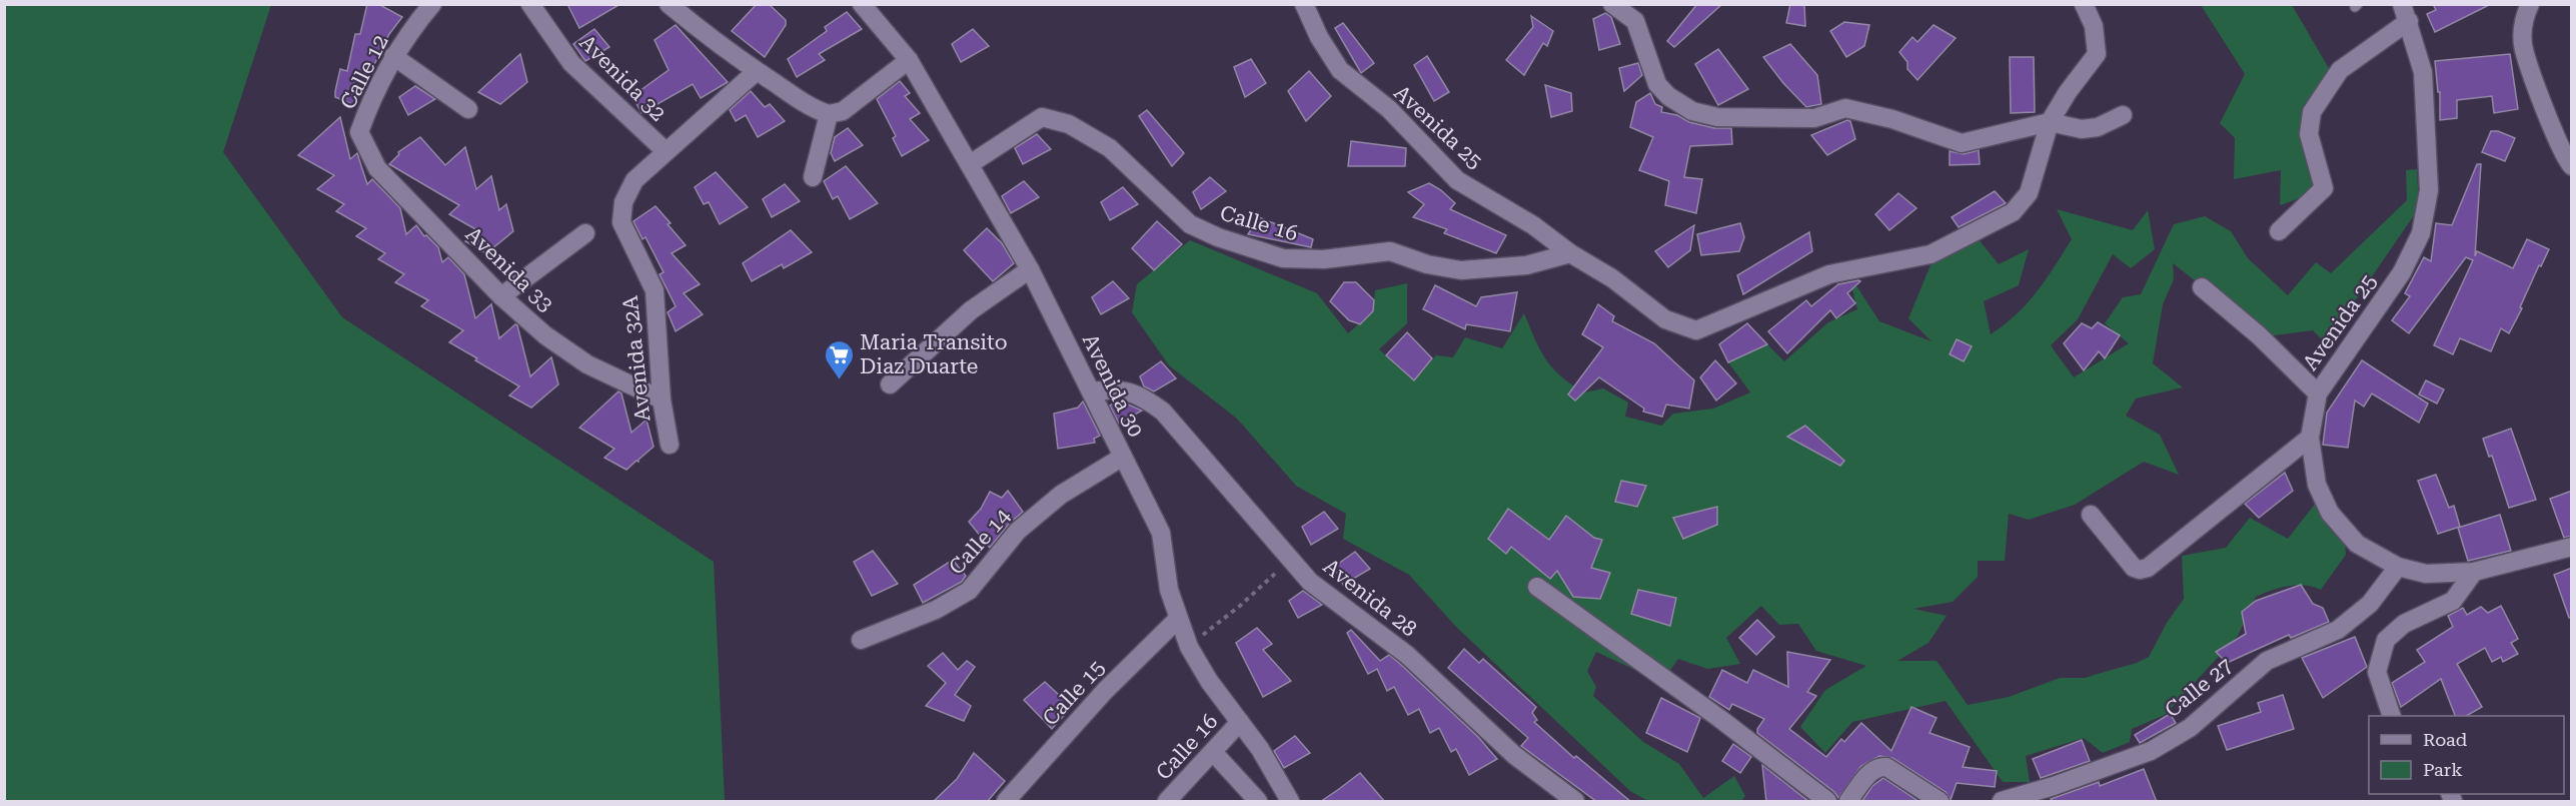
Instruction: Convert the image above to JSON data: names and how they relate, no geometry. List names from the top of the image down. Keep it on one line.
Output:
{"streets":{"street":["Calle 12","Avenida 32","Avenida 25","Calle 16","Avenida 33","Avenida 32A","Avenida 30","Calle 14","Avenida 28","Calle 27","Calle 15"]},"crossings":[["Calle 12","Avenida 33"],["Avenida 32","Avenida 32A"],["Avenida 25","Calle 16"],["Avenida 25","Calle 27"],["Calle 16","Avenida 30"],["Avenida 33","Avenida 32A"],["Avenida 30","Calle 14"],["Avenida 30","Avenida 28"],["Avenida 30","Calle 15"]],"places":{"supermarket":["Maria Transito Diaz Duarte"]},"legend":["Road","Park"]}
